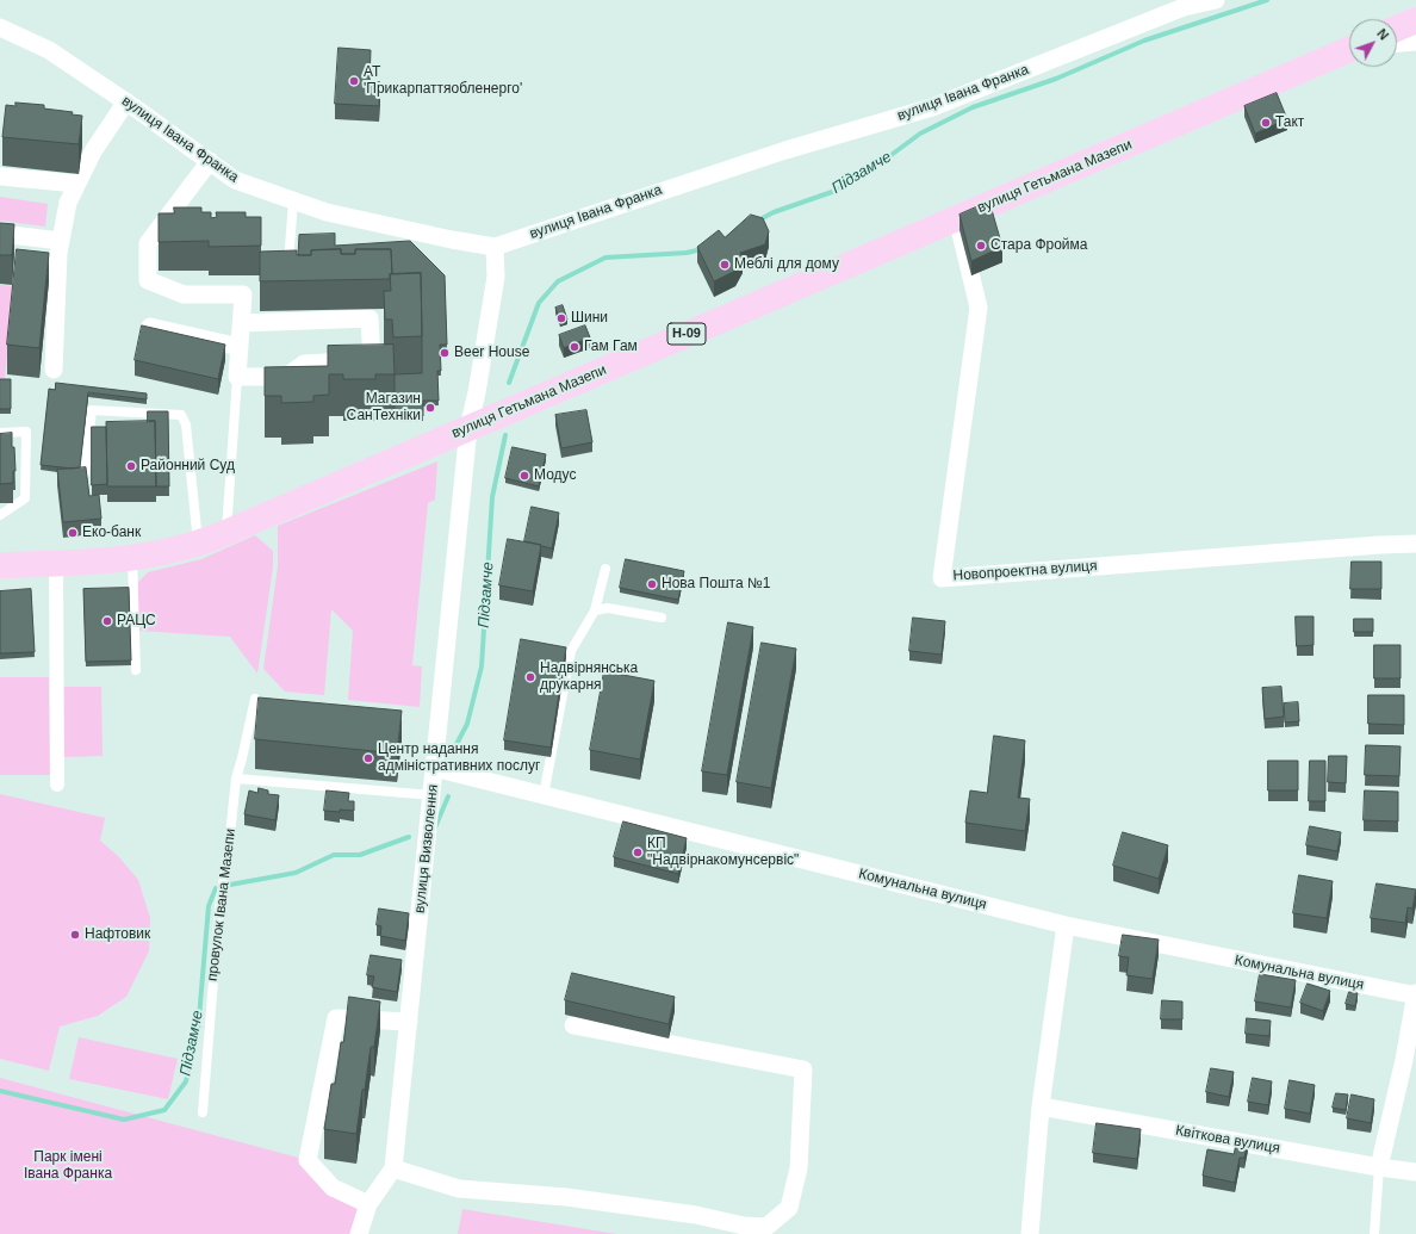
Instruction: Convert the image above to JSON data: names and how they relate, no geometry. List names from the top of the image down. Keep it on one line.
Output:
{"streets":{"main road":["вулиця Гетьмана Мазепи","Н-09"],"street":["вулиця Івана Франка","Новопроектна вулиця","вулиця Визволення","Комунальна вулиця","Квіткова вулиця"],"lane":["провулок Івана Мазепи"]},"crossings":[["вулиця Івана Франка","вулиця Визволення"],["вулиця Гетьмана Мазепи","Новопроектна вулиця"],["вулиця Гетьмана Мазепи","вулиця Визволення"],["вулиця Визволення","Комунальна вулиця"]],"water":["Підзамче"],"parks":["Парк імені Івана Франка"],"places":["АТ 'Прикарпаттяобленерго'","Такт","Стара Фройма","Меблі для дому","Шини","Гам Гам","Beer House","Магазин СанТехніки","Районний Суд","Модус","Еко-банк","Нова Пошта №1","РАЦС","Надвірнянська друкарня","Центр надання адміністративних послуг","КП \"Надвірнакомунсервіс\"","Нафтовик"],"north":"top right"}
